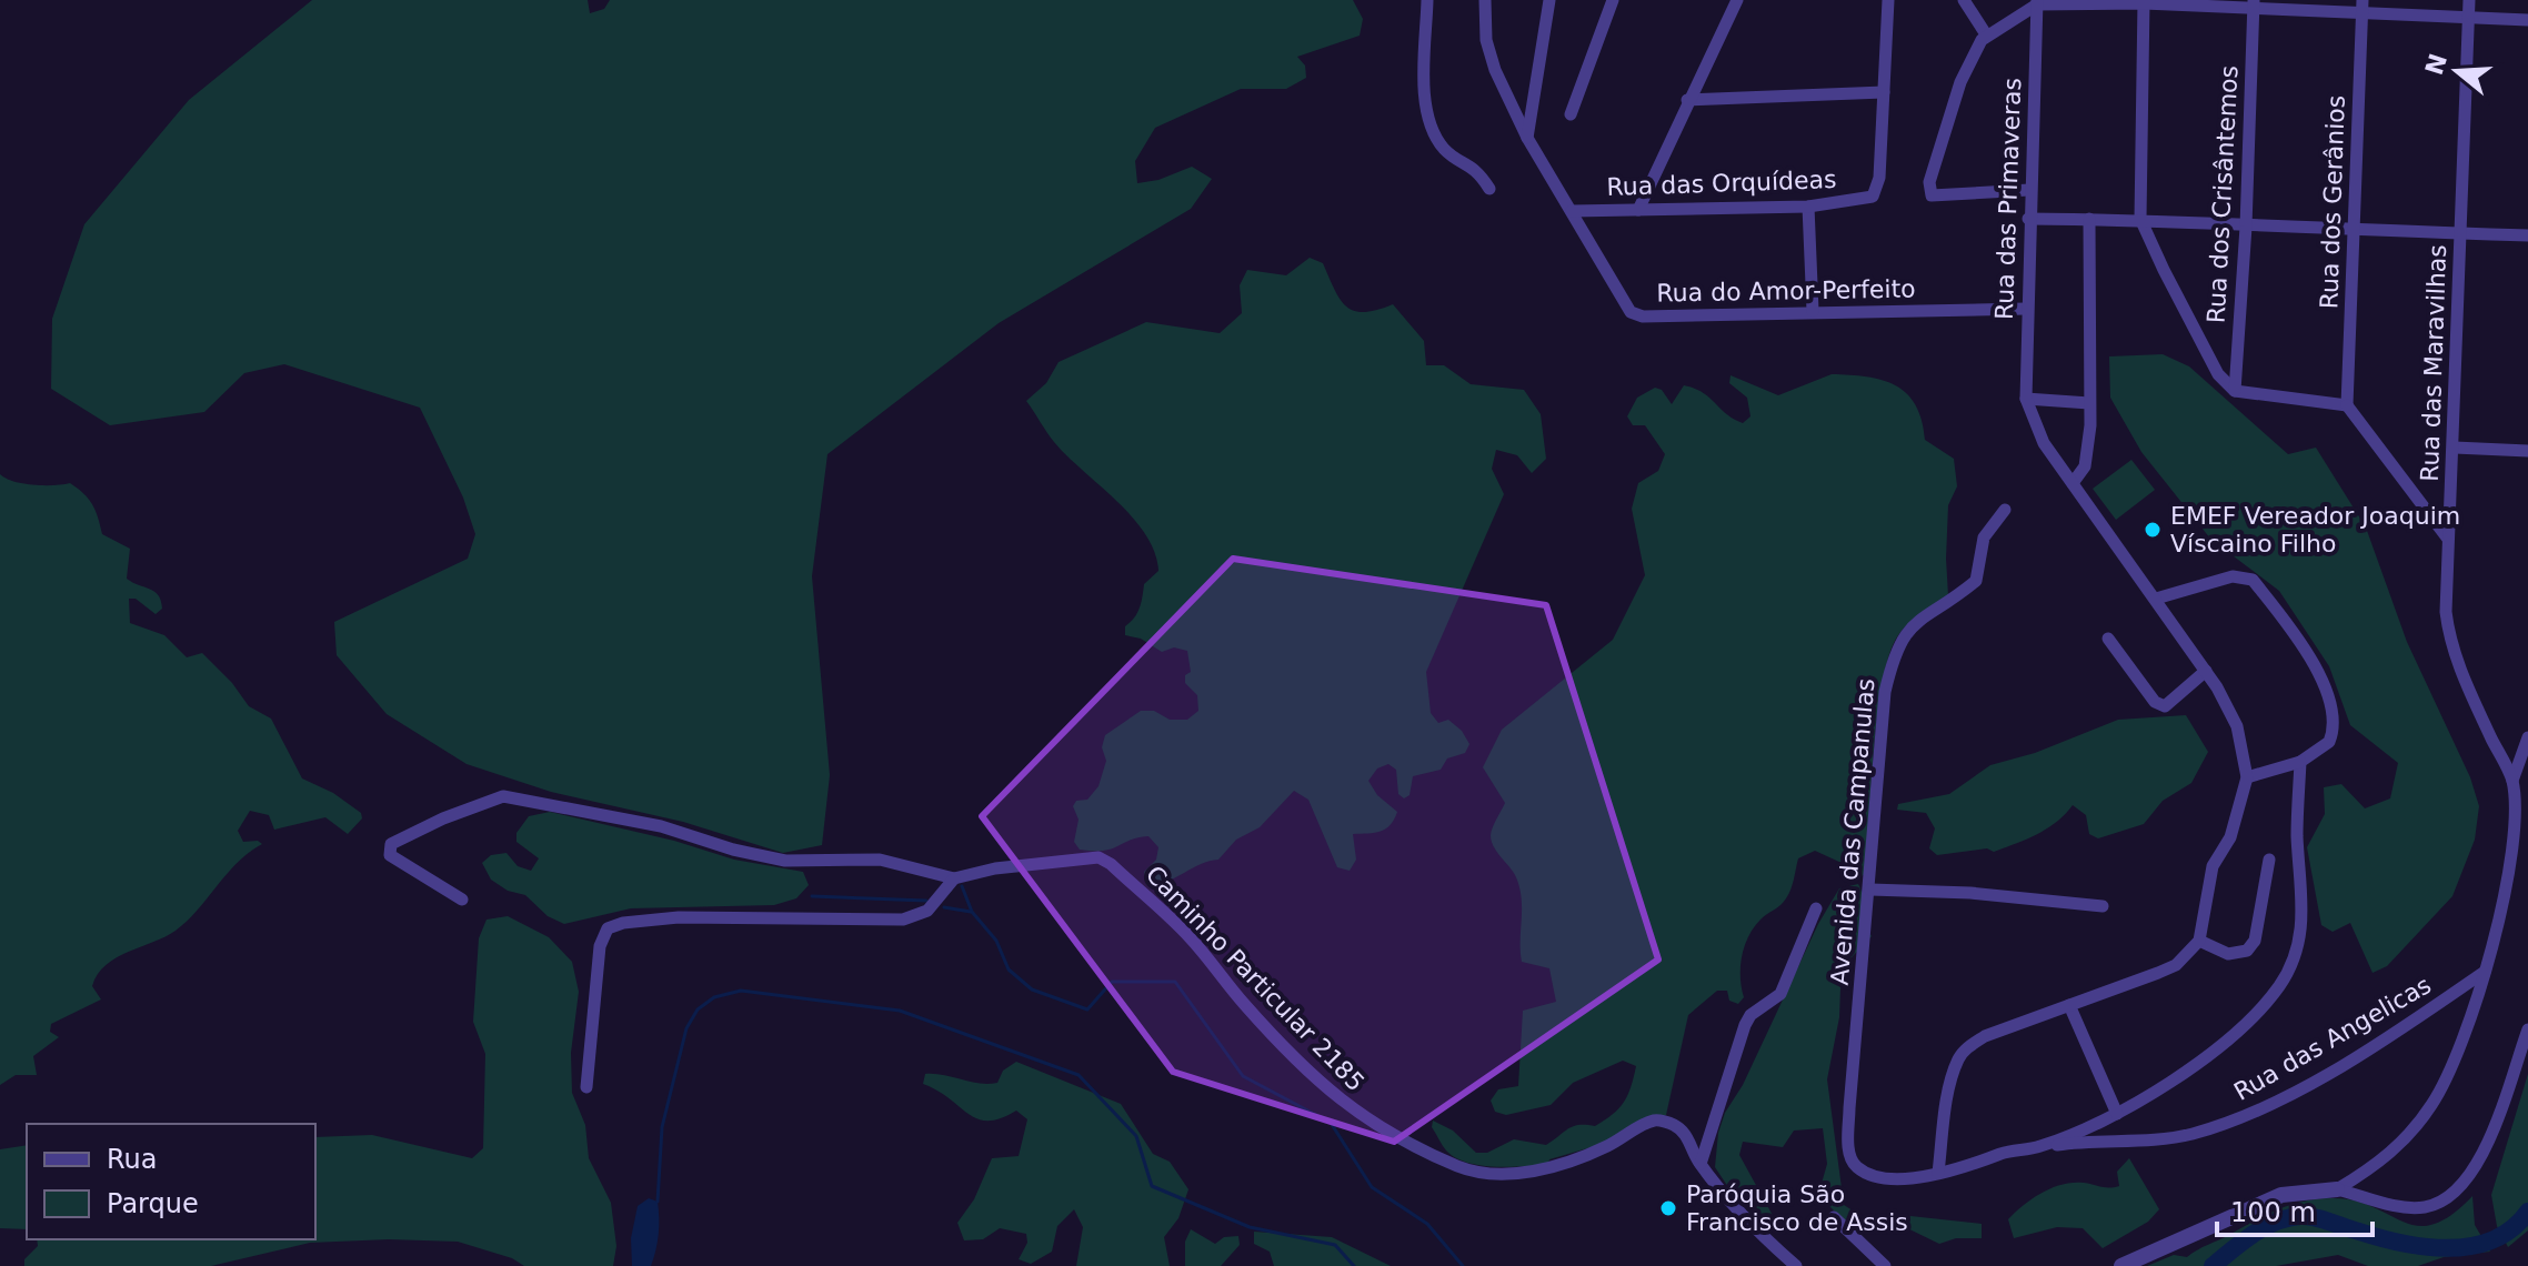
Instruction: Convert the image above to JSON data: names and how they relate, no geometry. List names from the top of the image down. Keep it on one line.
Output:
{"streets":{"street":["Rua das Orquídeas","Rua dos Crisântemos","Rua das Primaveras","Rua dos Gerânios","Rua do Amor-Perfeito","Rua das Maravilhas","Avenida das Campanulas","Caminho Particular 2185","Rua das Angelicas"]},"crossings":[["Rua das Orquídeas","Rua do Amor-Perfeito"],["Rua das Primaveras","Rua do Amor-Perfeito"],["Rua das Maravilhas","Rua das Angelicas"]],"places":["EMEF Vereador Joaquim Víscaino Filho","Paróquia São Francisco de Assis"],"legend":["Rua","Parque"],"scale_bar":"100 m","north":"left"}
